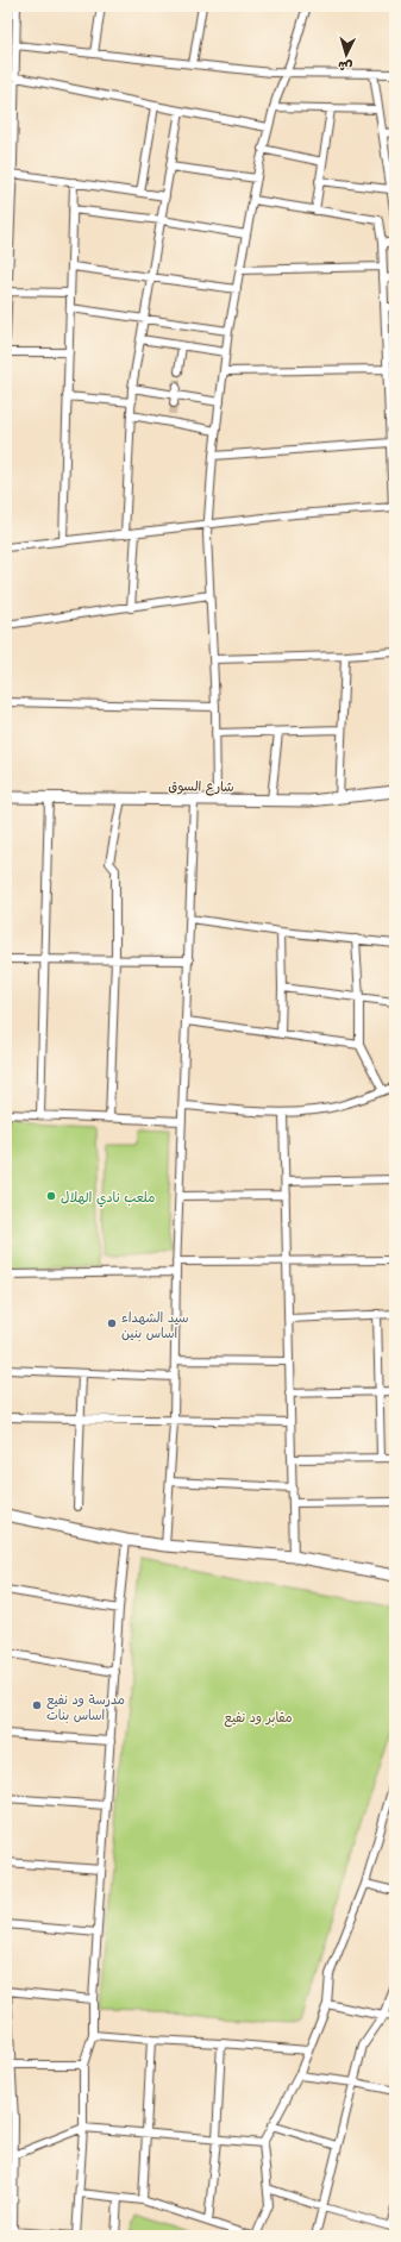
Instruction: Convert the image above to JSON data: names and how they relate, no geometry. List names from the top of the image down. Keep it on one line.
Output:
{"streets":{"street":["شارع السوق"]},"parks":["مقابر ود نفيع"],"places":["ملعب نادي الهلال","سيد الشهداء اساس بنين","مدرسة ود نفيع اساس بنات"],"north":"bottom"}
